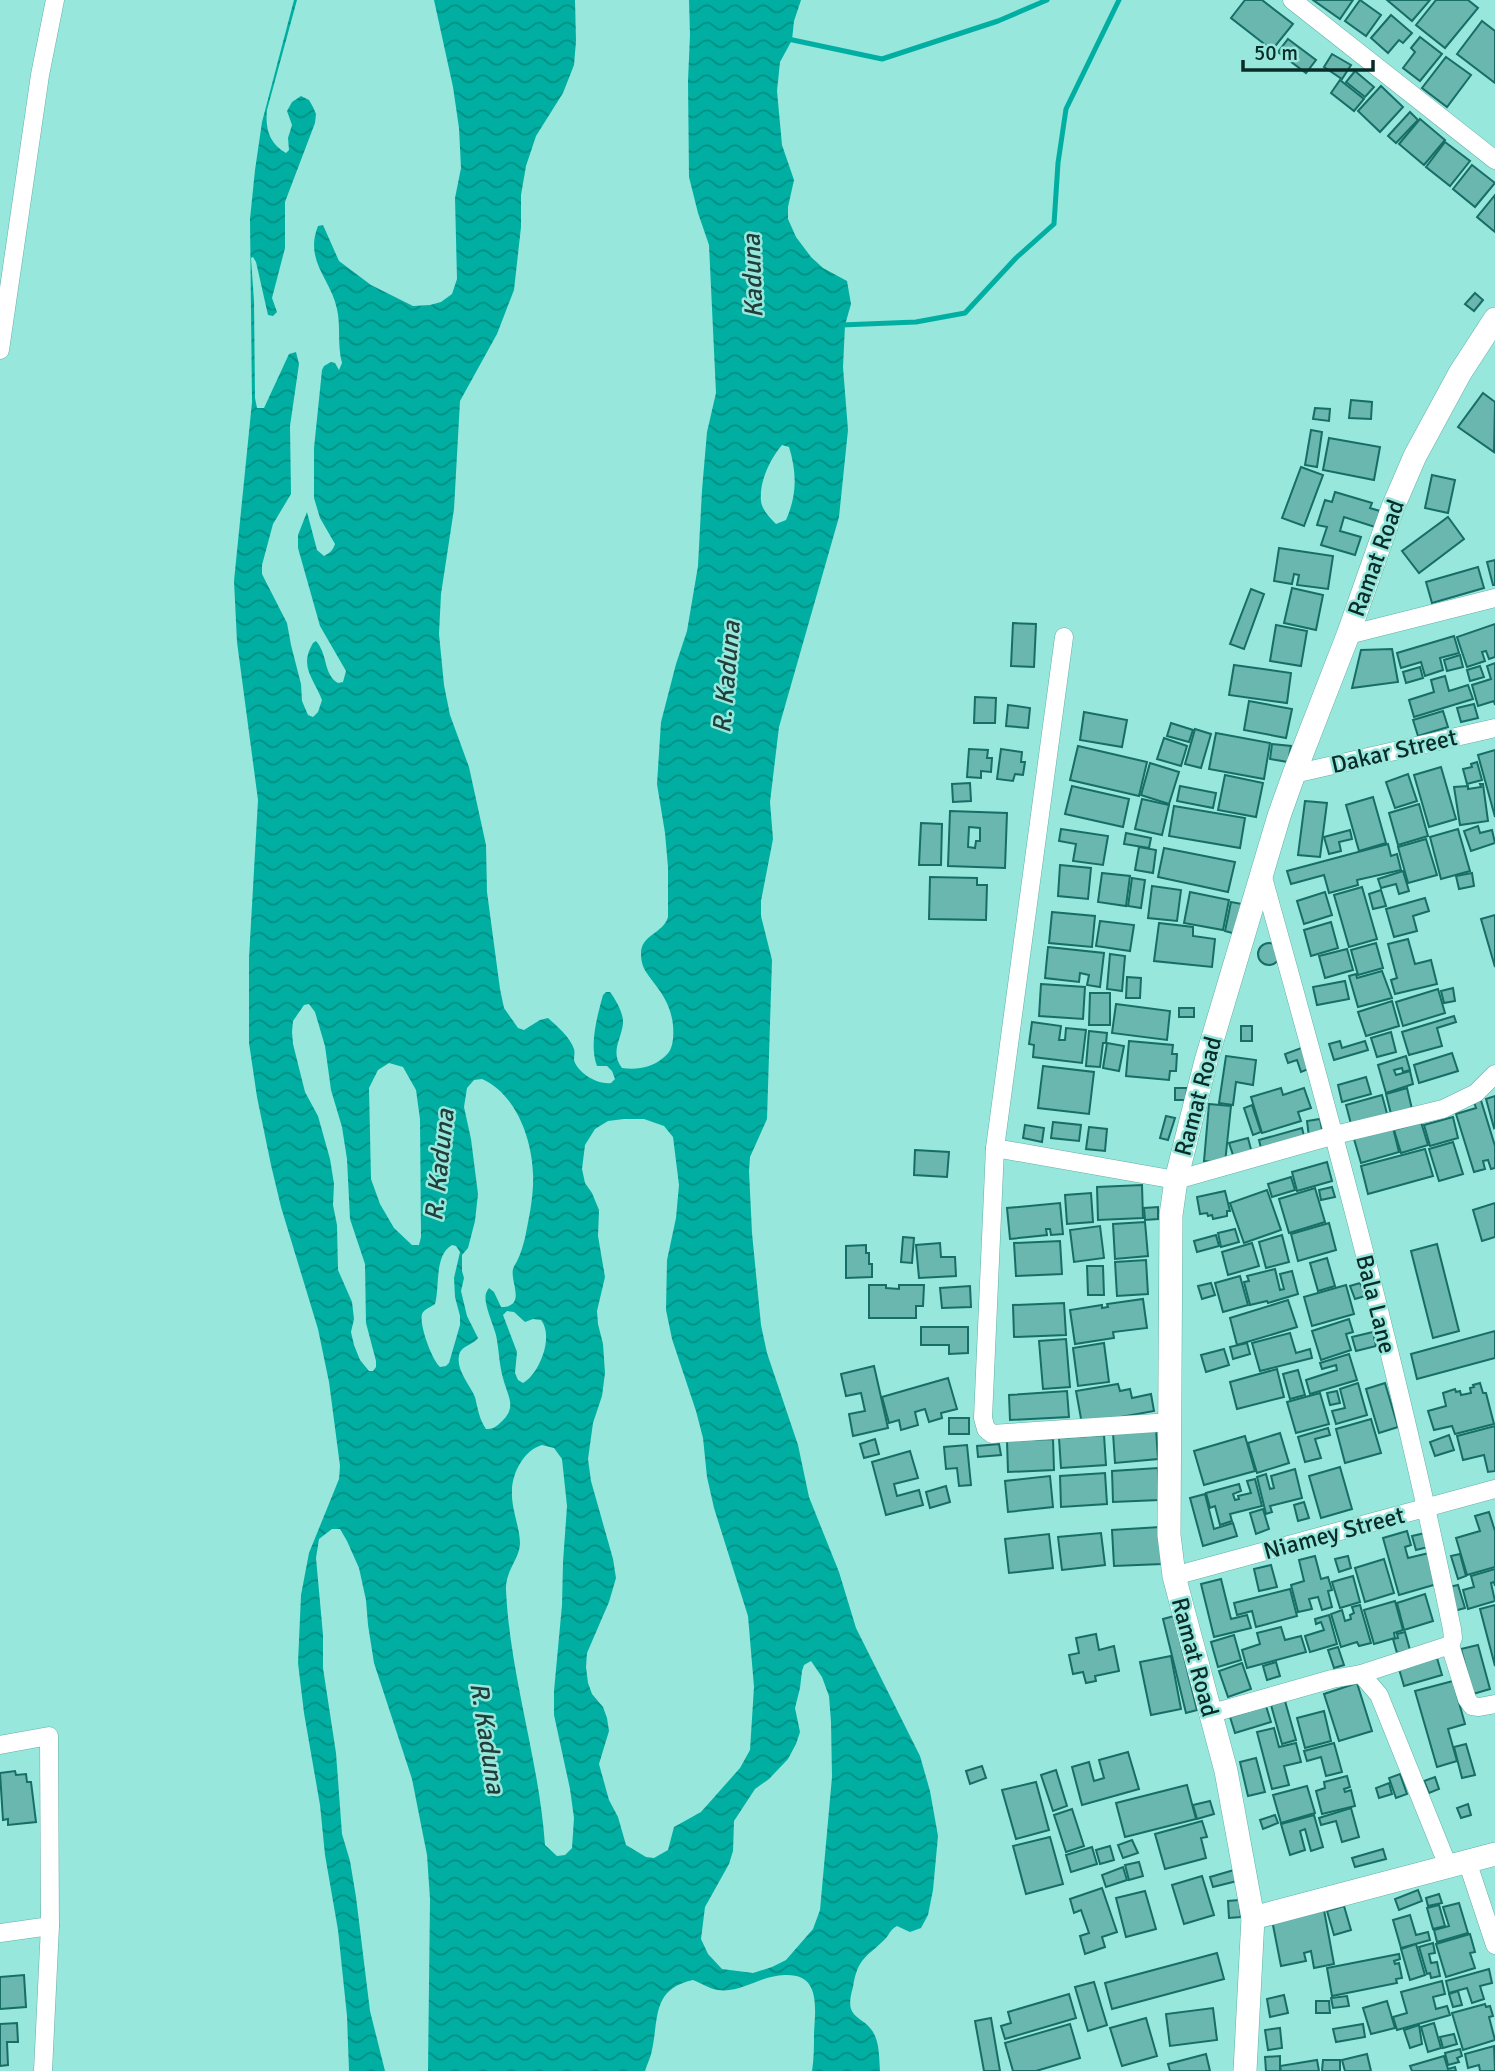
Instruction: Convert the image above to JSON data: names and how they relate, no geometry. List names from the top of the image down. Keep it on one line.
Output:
{"streets":{"street":["Ramat Road","Dakar Street","Bala Lane","Niamey Street"]},"crossings":[["Ramat Road","Dakar Street"],["Ramat Road","Bala Lane"],["Ramat Road","Niamey Street"],["Bala Lane","Niamey Street"]],"water":["Kaduna","R. Kaduna"],"scale_bar":"50 m"}
